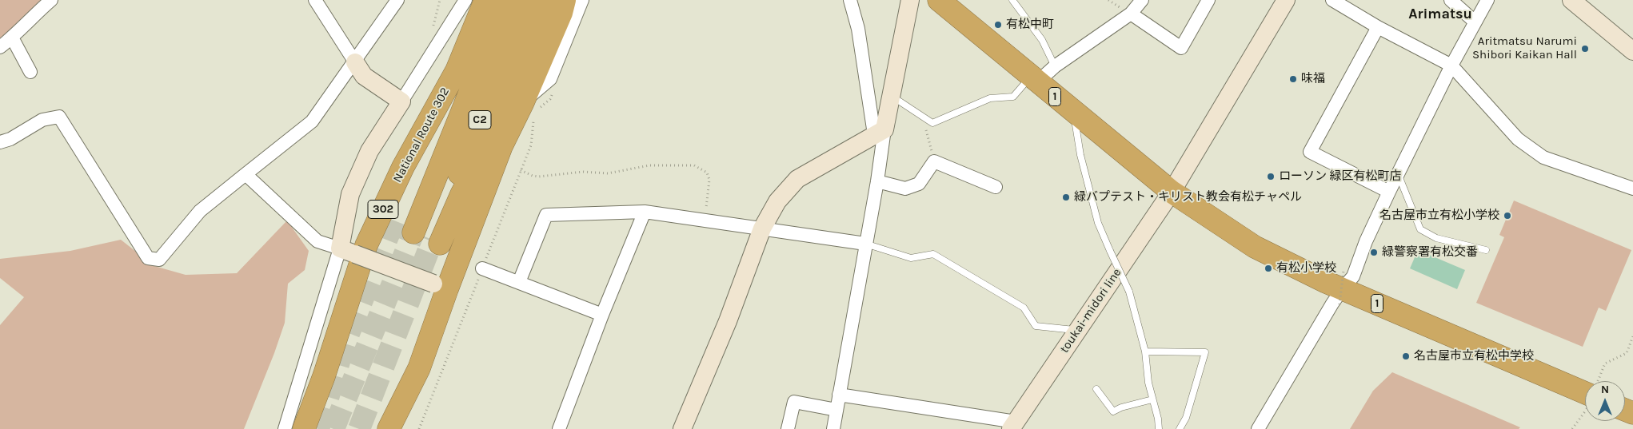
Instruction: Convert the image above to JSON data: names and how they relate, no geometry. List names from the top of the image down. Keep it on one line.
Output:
{"streets":{"highway":["1","C2","National Route 302","302"],"street":["toukai-midori line"]},"crossings":[["1","toukai-midori line"]],"districts":["Arimatsu"],"places":["有松中町","Aritmatsu Narumi Shibori Kaikan Hall","味福","ローソン 緑区有松町店","緑バプテスト・キリスト教会有松チャペル","名古屋市立有松小学校","緑警察署有松交番","有松小学校","名古屋市立有松中学校"],"north":"top"}
